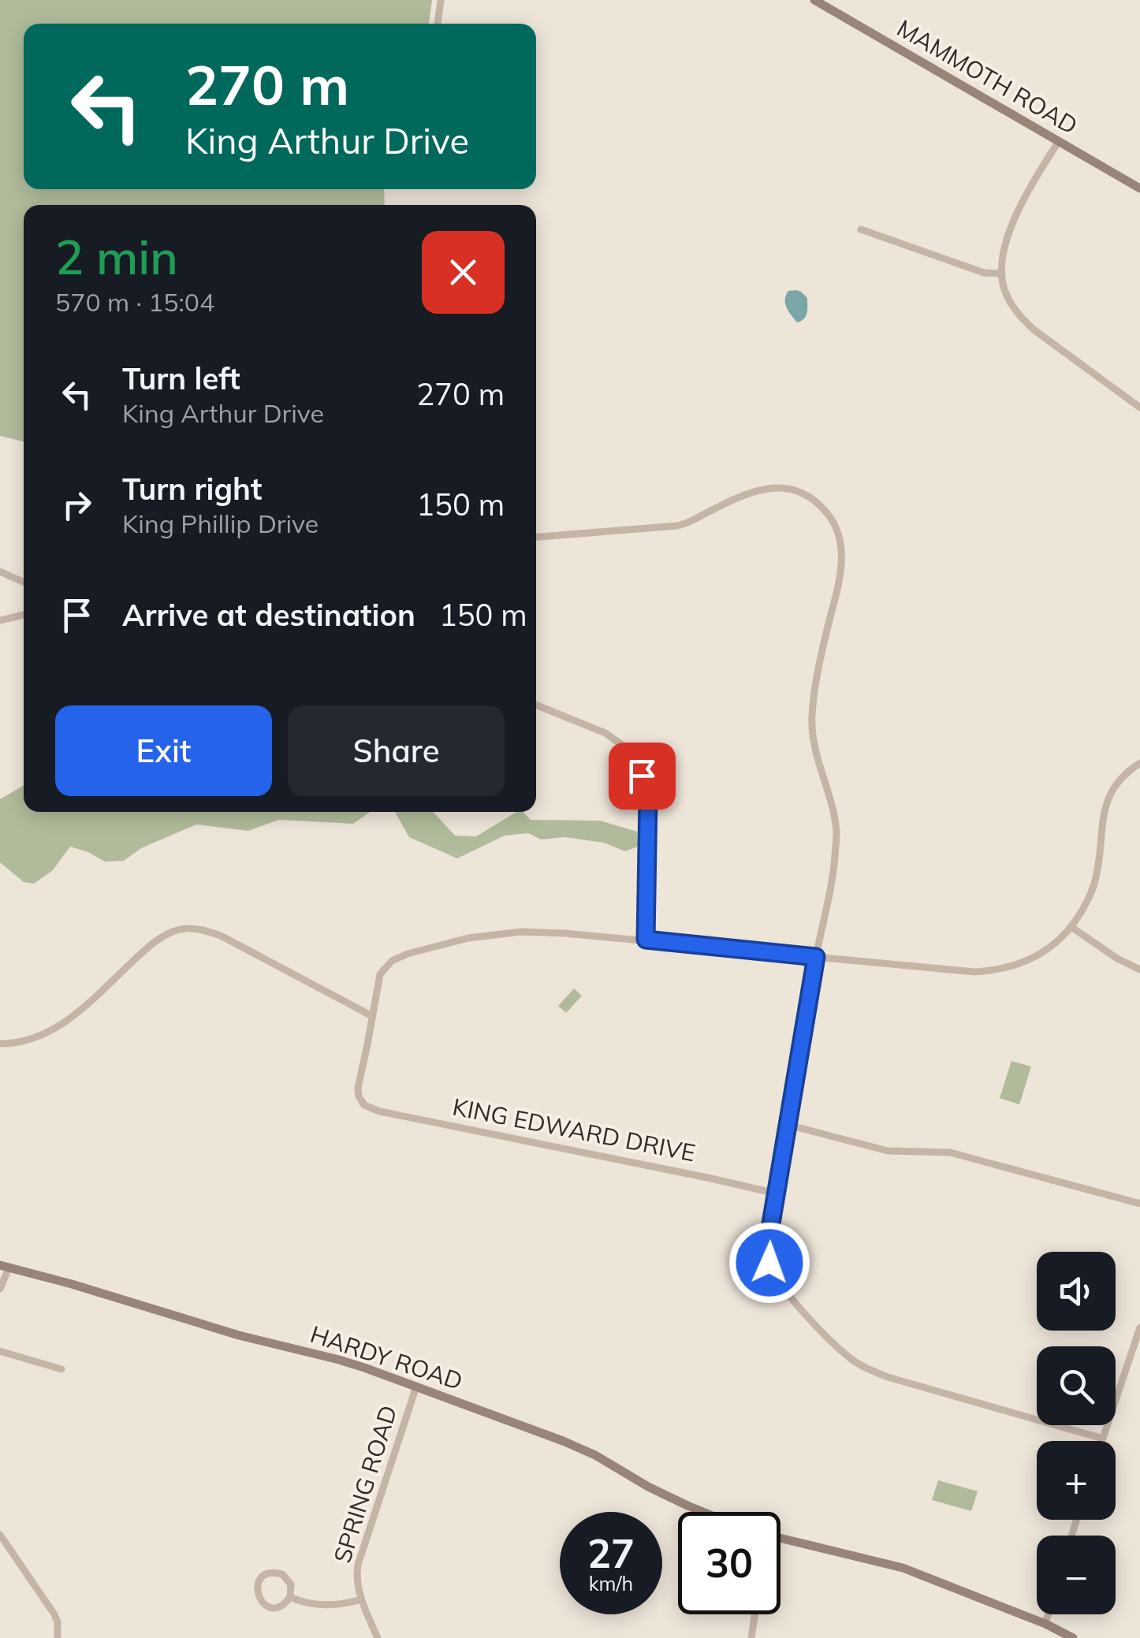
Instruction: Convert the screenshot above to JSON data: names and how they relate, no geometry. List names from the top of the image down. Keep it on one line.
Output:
{"streets":{"street":["MAMMOTH ROAD","KING EDWARD DRIVE","HARDY ROAD","SPRING ROAD"]},"crossings":[["HARDY ROAD","SPRING ROAD"]],"page":{"turn":["270 m","King Arthur Drive"],"heading":["2 min","570 m · 15:04"],"list":[{"name":"Turn left","note":"King Arthur Drive","value":"270 m"},{"name":"Turn right","note":"King Phillip Drive","value":"150 m"},{"name":"Arrive at destination","value":"150 m"}],"buttons":["Exit","Share"],"map_buttons":["+","−"],"speed":"27 km/h","limit":"30"}}
